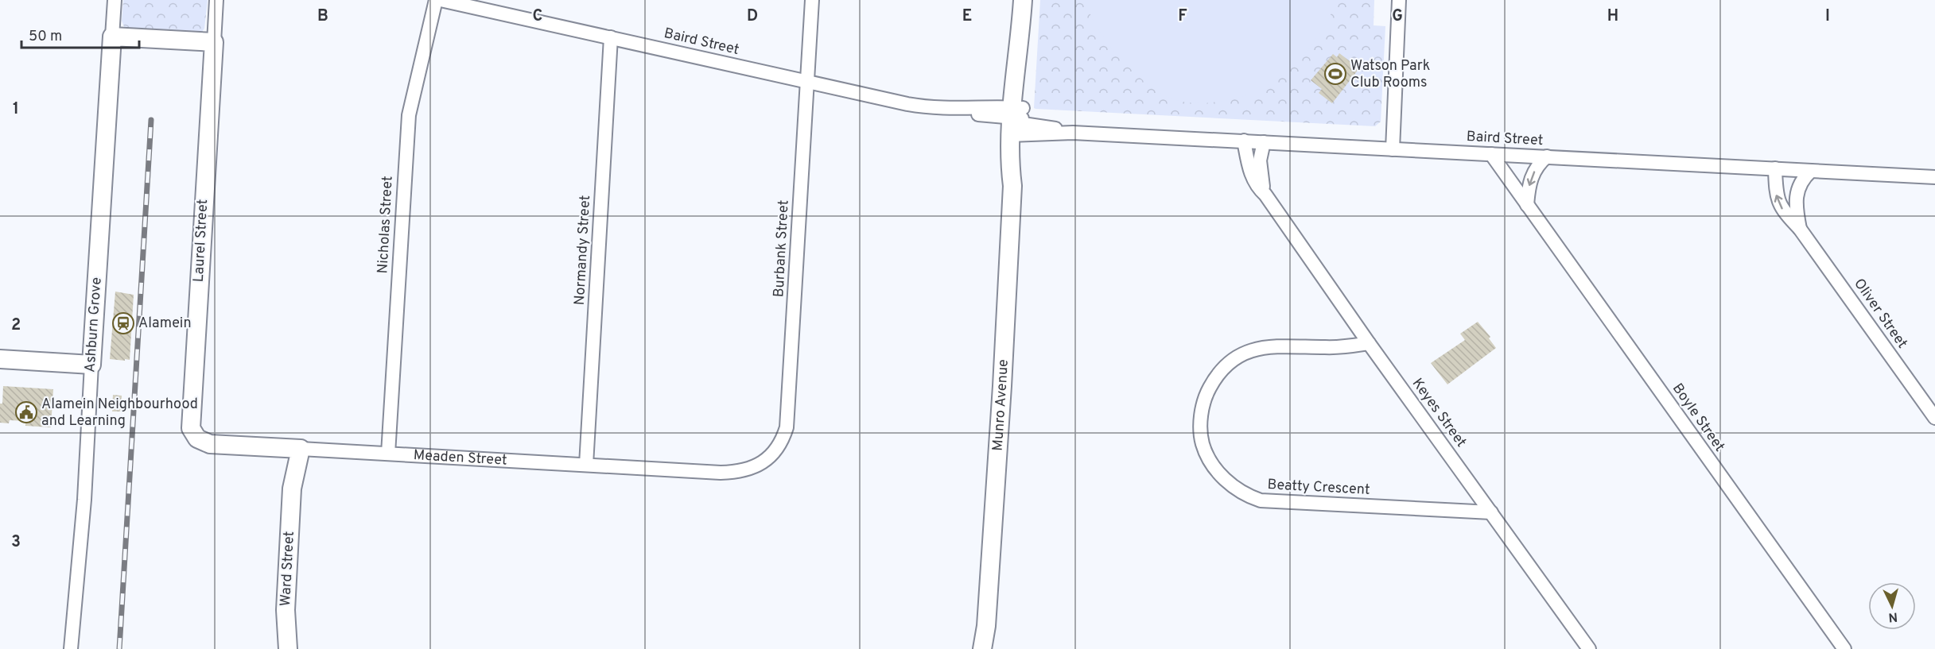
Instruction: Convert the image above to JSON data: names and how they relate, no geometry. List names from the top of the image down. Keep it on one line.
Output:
{"streets":{"street":["Baird Street","Nicholas Street","Laurel Street","Burbank Street","Normandy Street","Oliver Street","Ashburn Grove","Munro Avenue","Keyes Street","Boyle Street","Meaden Street","Beatty Crescent","Ward Street"]},"crossings":[["Baird Street","Burbank Street"],["Baird Street","Normandy Street"],["Baird Street","Oliver Street"],["Baird Street","Munro Avenue"],["Baird Street","Keyes Street"],["Baird Street","Boyle Street"],["Nicholas Street","Meaden Street"],["Laurel Street","Meaden Street"],["Burbank Street","Meaden Street"],["Normandy Street","Meaden Street"],["Keyes Street","Beatty Crescent"],["Meaden Street","Ward Street"]],"places":{"sports":["Watson Park Club Rooms"],"station":["Alamein"],"public building":["Alamein Neighbourhood and Learning"]},"scale_bar":"50 m","north":"bottom","grid":{"columns":["B","C","D","E","F","G","H","I"],"rows":["1","2","3"]}}
